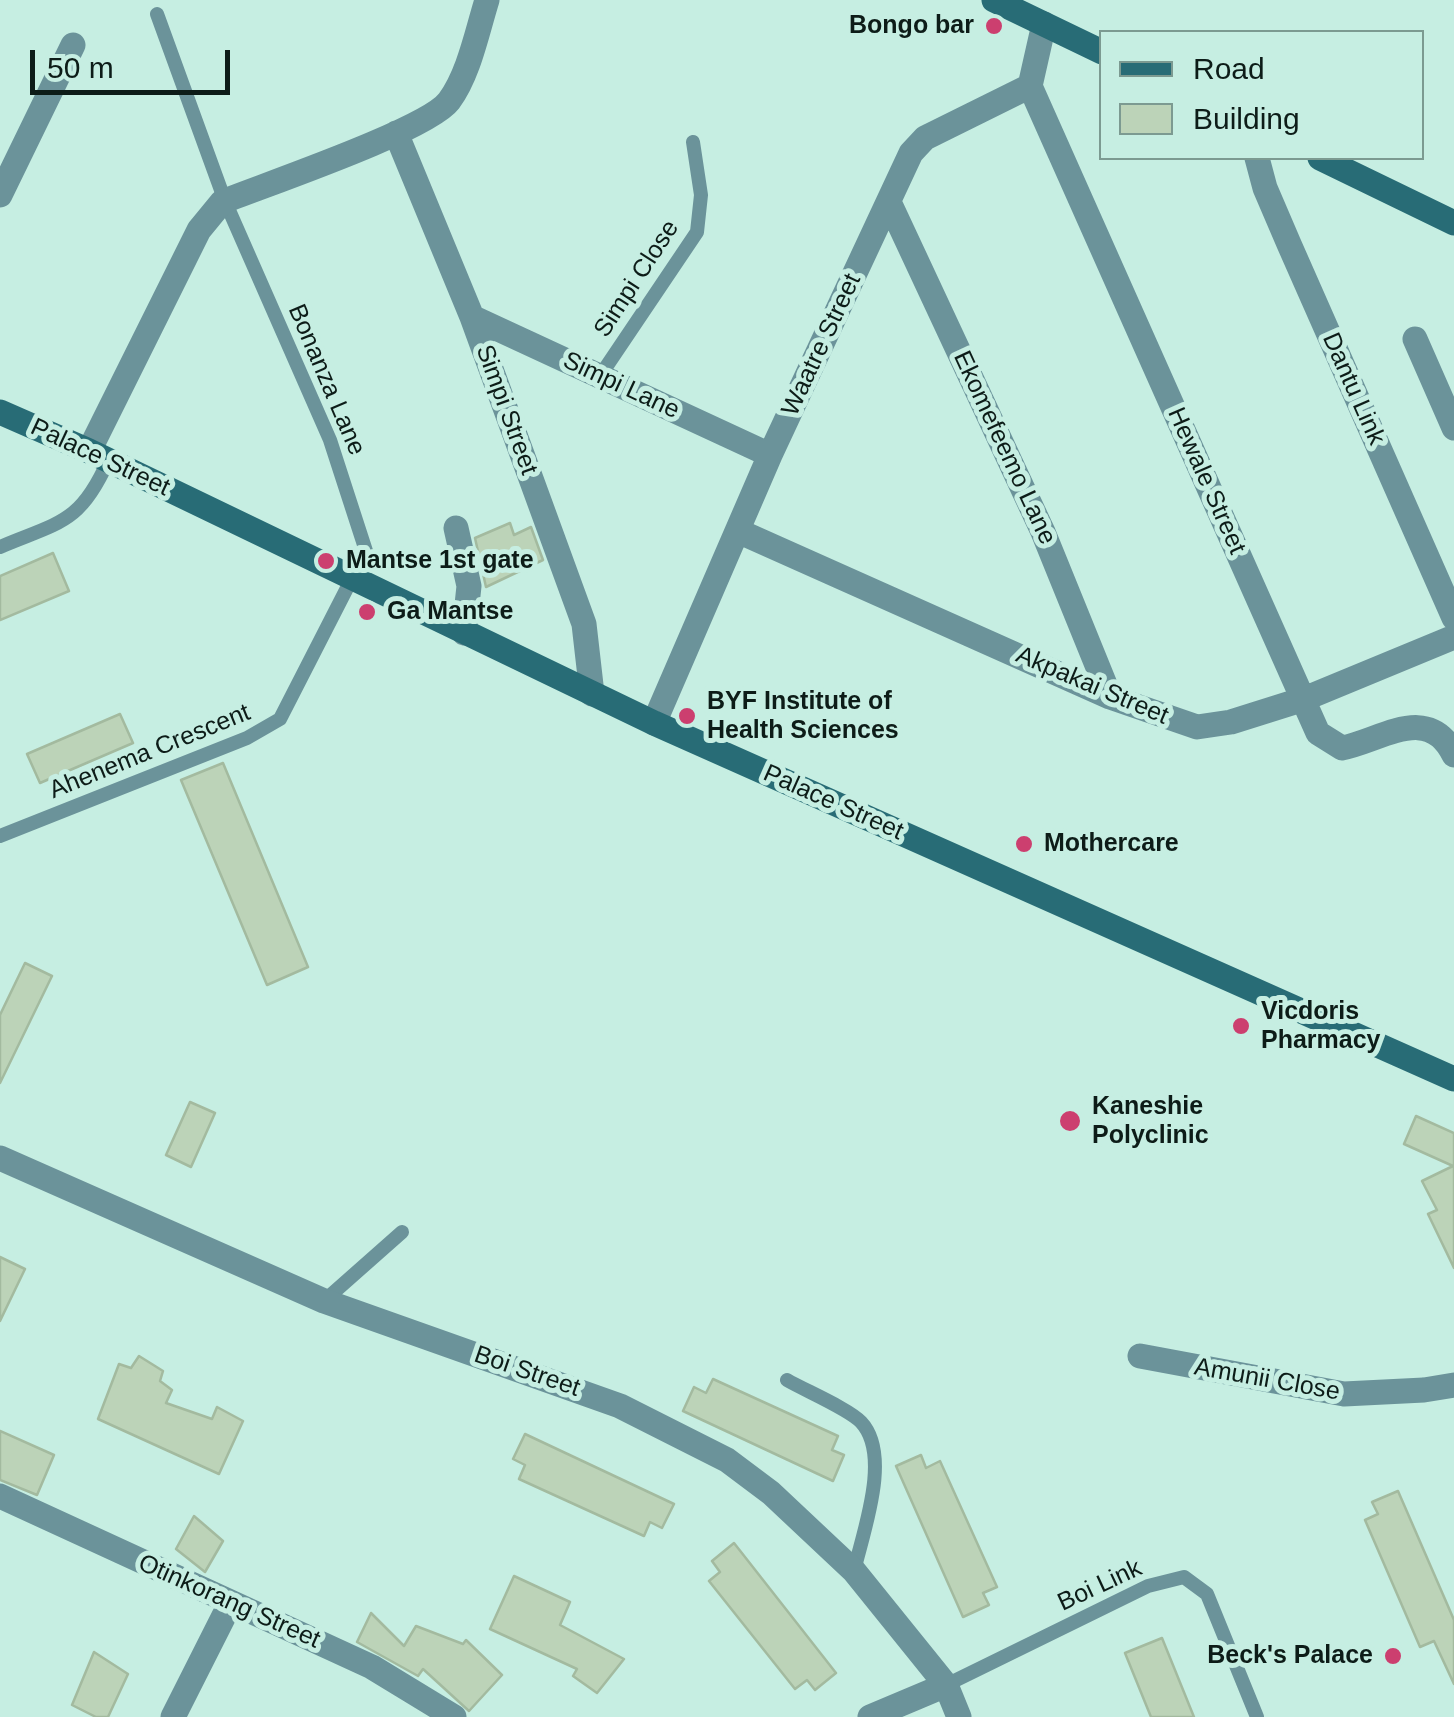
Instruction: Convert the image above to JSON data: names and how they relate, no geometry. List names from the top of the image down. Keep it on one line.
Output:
{"streets":{"street":["Waatre Street","Simpi Lane","Dantu Link","Simpi Street","Ekomefeemo Lane","Palace Street","Hewale Street","Akpakai Street","Boi Street","Amunii Close","Otinkorang Street"],"lane":["Simpi Close","Bonanza Lane","Ahenema Crescent","Boi Link"]},"crossings":[["Simpi Close","Simpi Lane"],["Waatre Street","Simpi Lane"],["Waatre Street","Ekomefeemo Lane"],["Waatre Street","Palace Street"],["Waatre Street","Hewale Street"],["Waatre Street","Akpakai Street"],["Bonanza Lane","Palace Street"],["Bonanza Lane","Ahenema Crescent"],["Simpi Lane","Simpi Street"],["Simpi Street","Palace Street"],["Ekomefeemo Lane","Akpakai Street"],["Palace Street","Ahenema Crescent"],["Hewale Street","Akpakai Street"],["Boi Street","Boi Link"]],"places":["Bongo bar","Mantse 1st gate","Ga Mantse","BYF Institute of Health Sciences","Mothercare","Vicdoris Pharmacy","Kaneshie Polyclinic","Beck's Palace"],"legend":["Road","Building"],"scale_bar":"50 m"}
